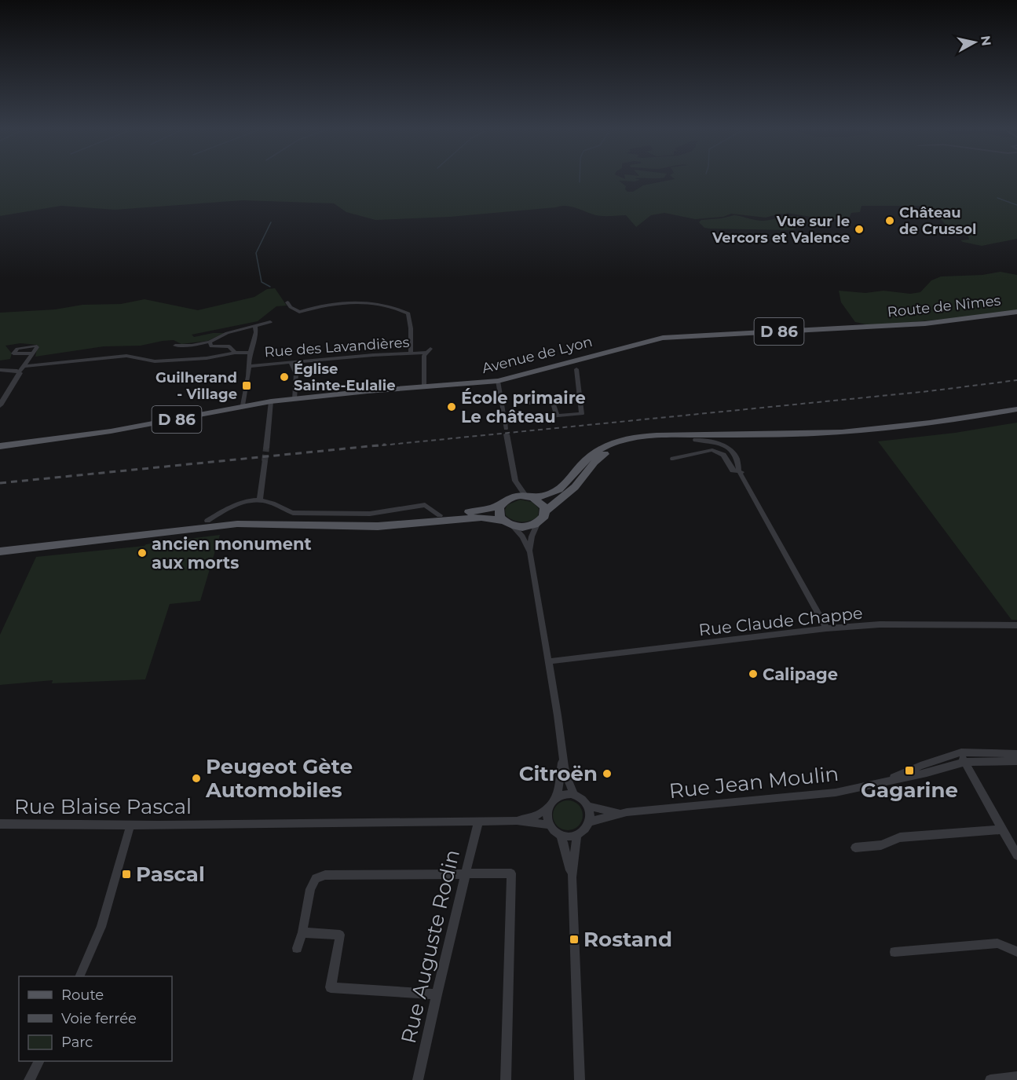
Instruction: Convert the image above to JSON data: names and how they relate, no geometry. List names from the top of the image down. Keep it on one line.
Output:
{"streets":{"main road":["Route de Nîmes","D 86","Avenue de Lyon"],"street":["Rue des Lavandières","Rue Claude Chappe","Rue Jean Moulin","Rue Blaise Pascal","Rue Auguste Rodin"]},"crossings":[["Route de Nîmes","Avenue de Lyon"],["D 86","Avenue de Lyon"],["Rue des Lavandières","Avenue de Lyon"],["Rue Jean Moulin","Rue Blaise Pascal"],["Rue Blaise Pascal","Rue Auguste Rodin"]],"places":{"other":["Château de Crussol","Vue sur le Vercors et Valence","Église Sainte-Eulalie","École primaire Le château","ancien monument aux morts","Calipage","Citroën","Peugeot Gète Automobiles"],"transit":["Guilherand - Village","Gagarine","Pascal","Rostand"]},"legend":["Route","Voie ferrée","Parc"],"north":"right"}
